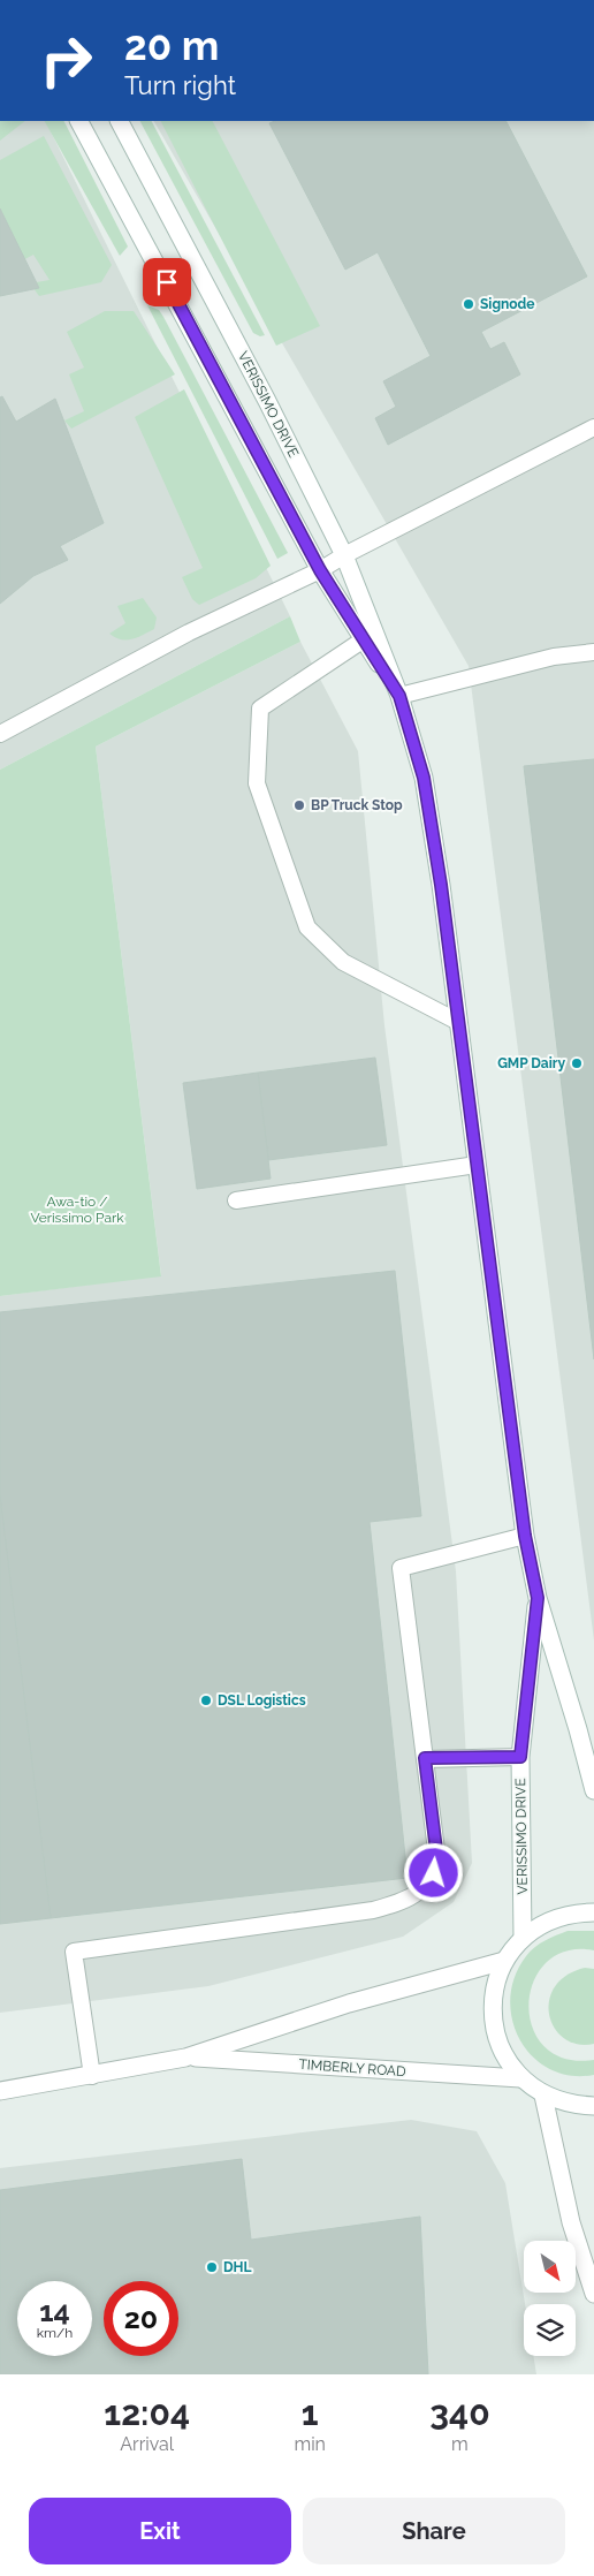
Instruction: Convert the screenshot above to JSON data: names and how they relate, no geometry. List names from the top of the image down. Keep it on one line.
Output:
{"streets":{"street":["VERISSIMO DRIVE","TIMBERLY ROAD"]},"parks":["Awa-tio / Verissimo Park"],"places":["Signode","BP Truck Stop","GMP Dairy","DSL Logistics","DHL"],"north":"bottom right","page":{"turn":["20 m","Turn right"],"speed":"14 km/h","limit":"20","eta":["12:04","Arrival","1","min","340","m"],"buttons":["Exit","Share"]}}
